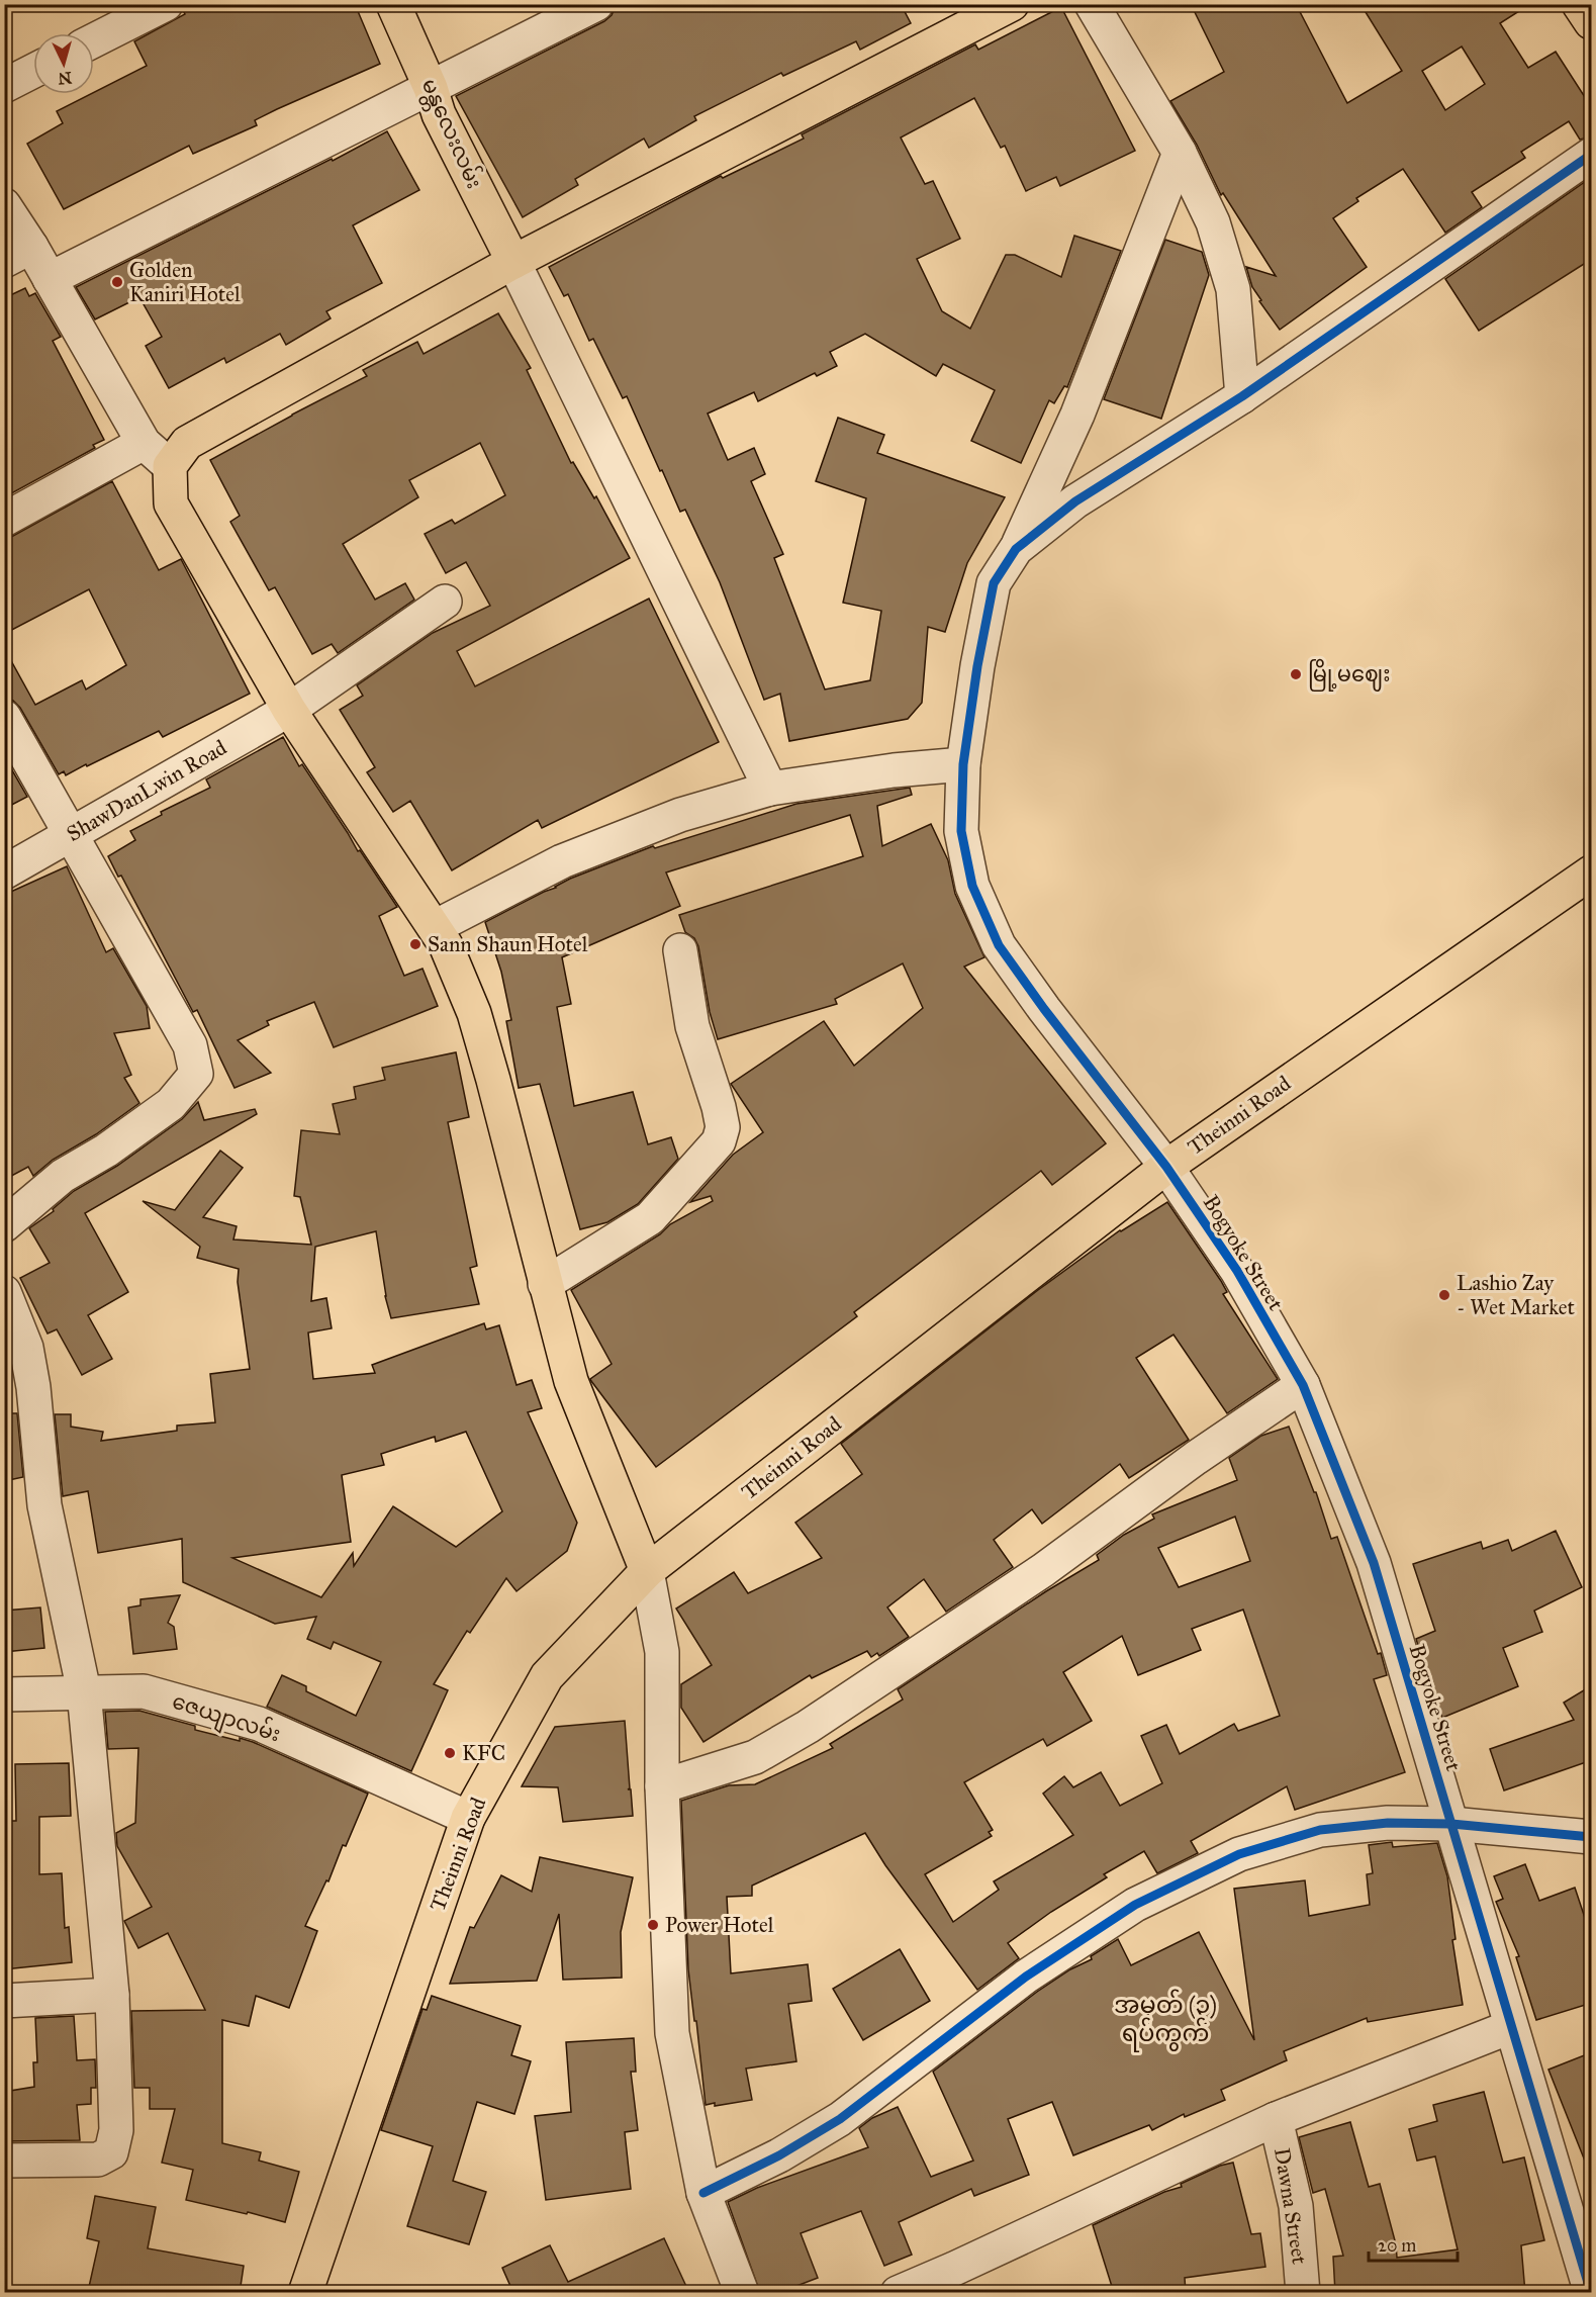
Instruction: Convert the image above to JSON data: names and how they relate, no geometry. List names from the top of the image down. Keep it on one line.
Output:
{"streets":{"main road":["မန္တလေးလမ်း","Theinni Road"],"street":["ShawDanLwin Road","Bogyoke Street","ဇေယျာလမ်း","Dawna Street"]},"crossings":[["Theinni Road","Bogyoke Street"],["Theinni Road","ဇေယျာလမ်း"]],"districts":["အမှတ် (၃) ရပ်ကွက်"],"places":["Golden Kaniri Hotel","မြို့မဈေး","Sann Shaun Hotel","Lashio Zay - Wet Market","KFC","Power Hotel"],"scale_bar":"20 m","north":"bottom"}
